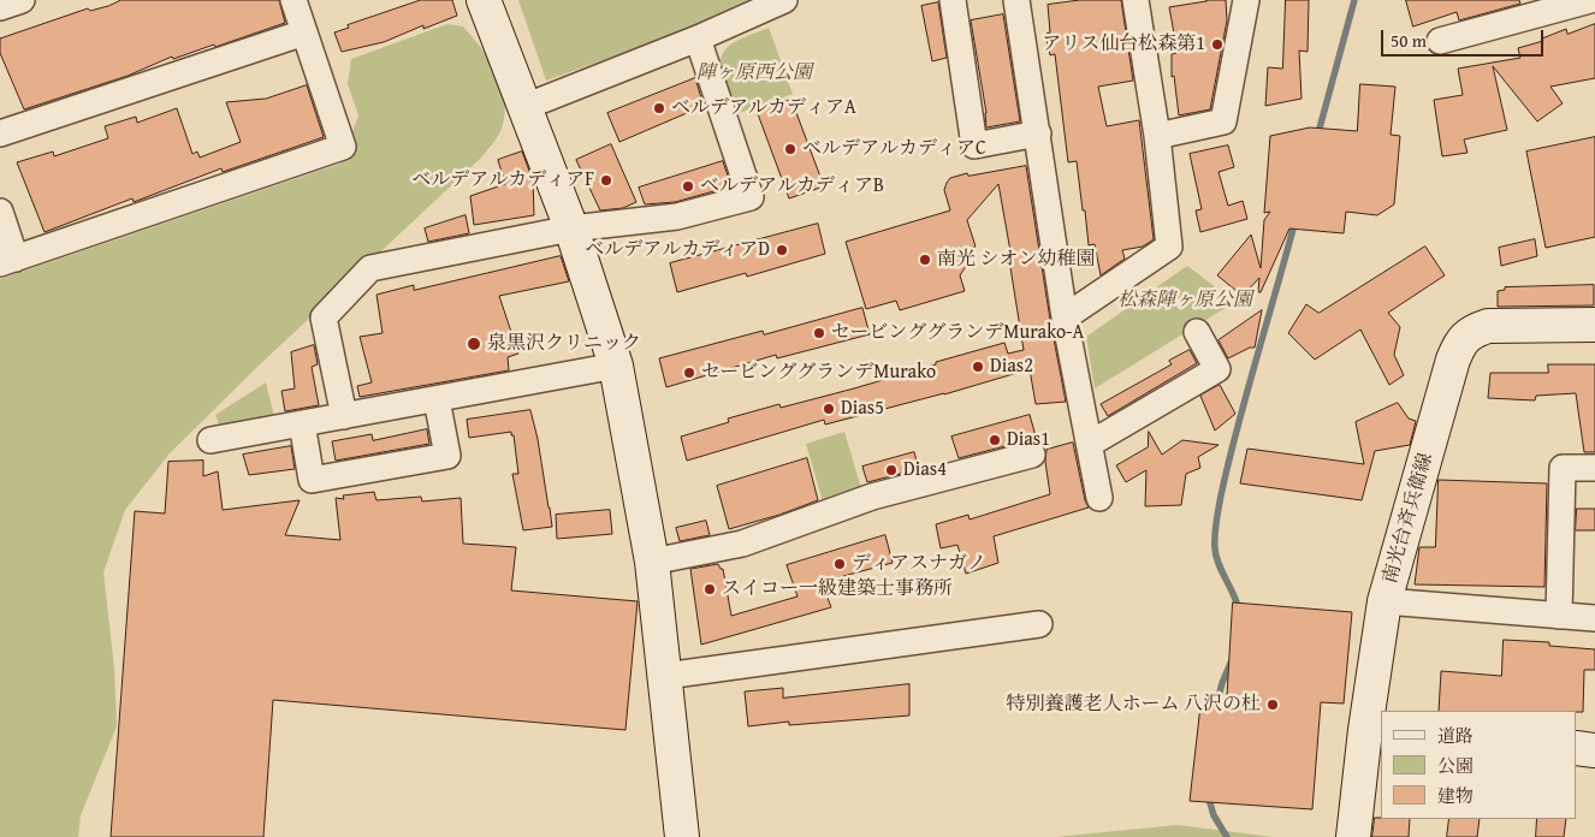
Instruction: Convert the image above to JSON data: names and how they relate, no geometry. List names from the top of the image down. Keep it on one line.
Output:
{"streets":{"street":["南光台斉兵衛線"]},"parks":["陣ヶ原西公園","松森陣ヶ原公園"],"places":["アリス仙台松森第1","ベルデアルカディアA","ベルデアルカディアC","ベルデアルカディアF","ベルデアルカディアB","ベルデアルカディアD","南光 シオン幼稚園","セービンググランデMurako-A","泉黒沢クリニック","Dias2","セービンググランデMurako","Dias5","Dias1","Dias4","ディアスナガノ","スイコー一級建築士事務所","特別養護老人ホーム 八沢の杜"],"legend":["道路","公園","建物"],"scale_bar":"50 m"}
